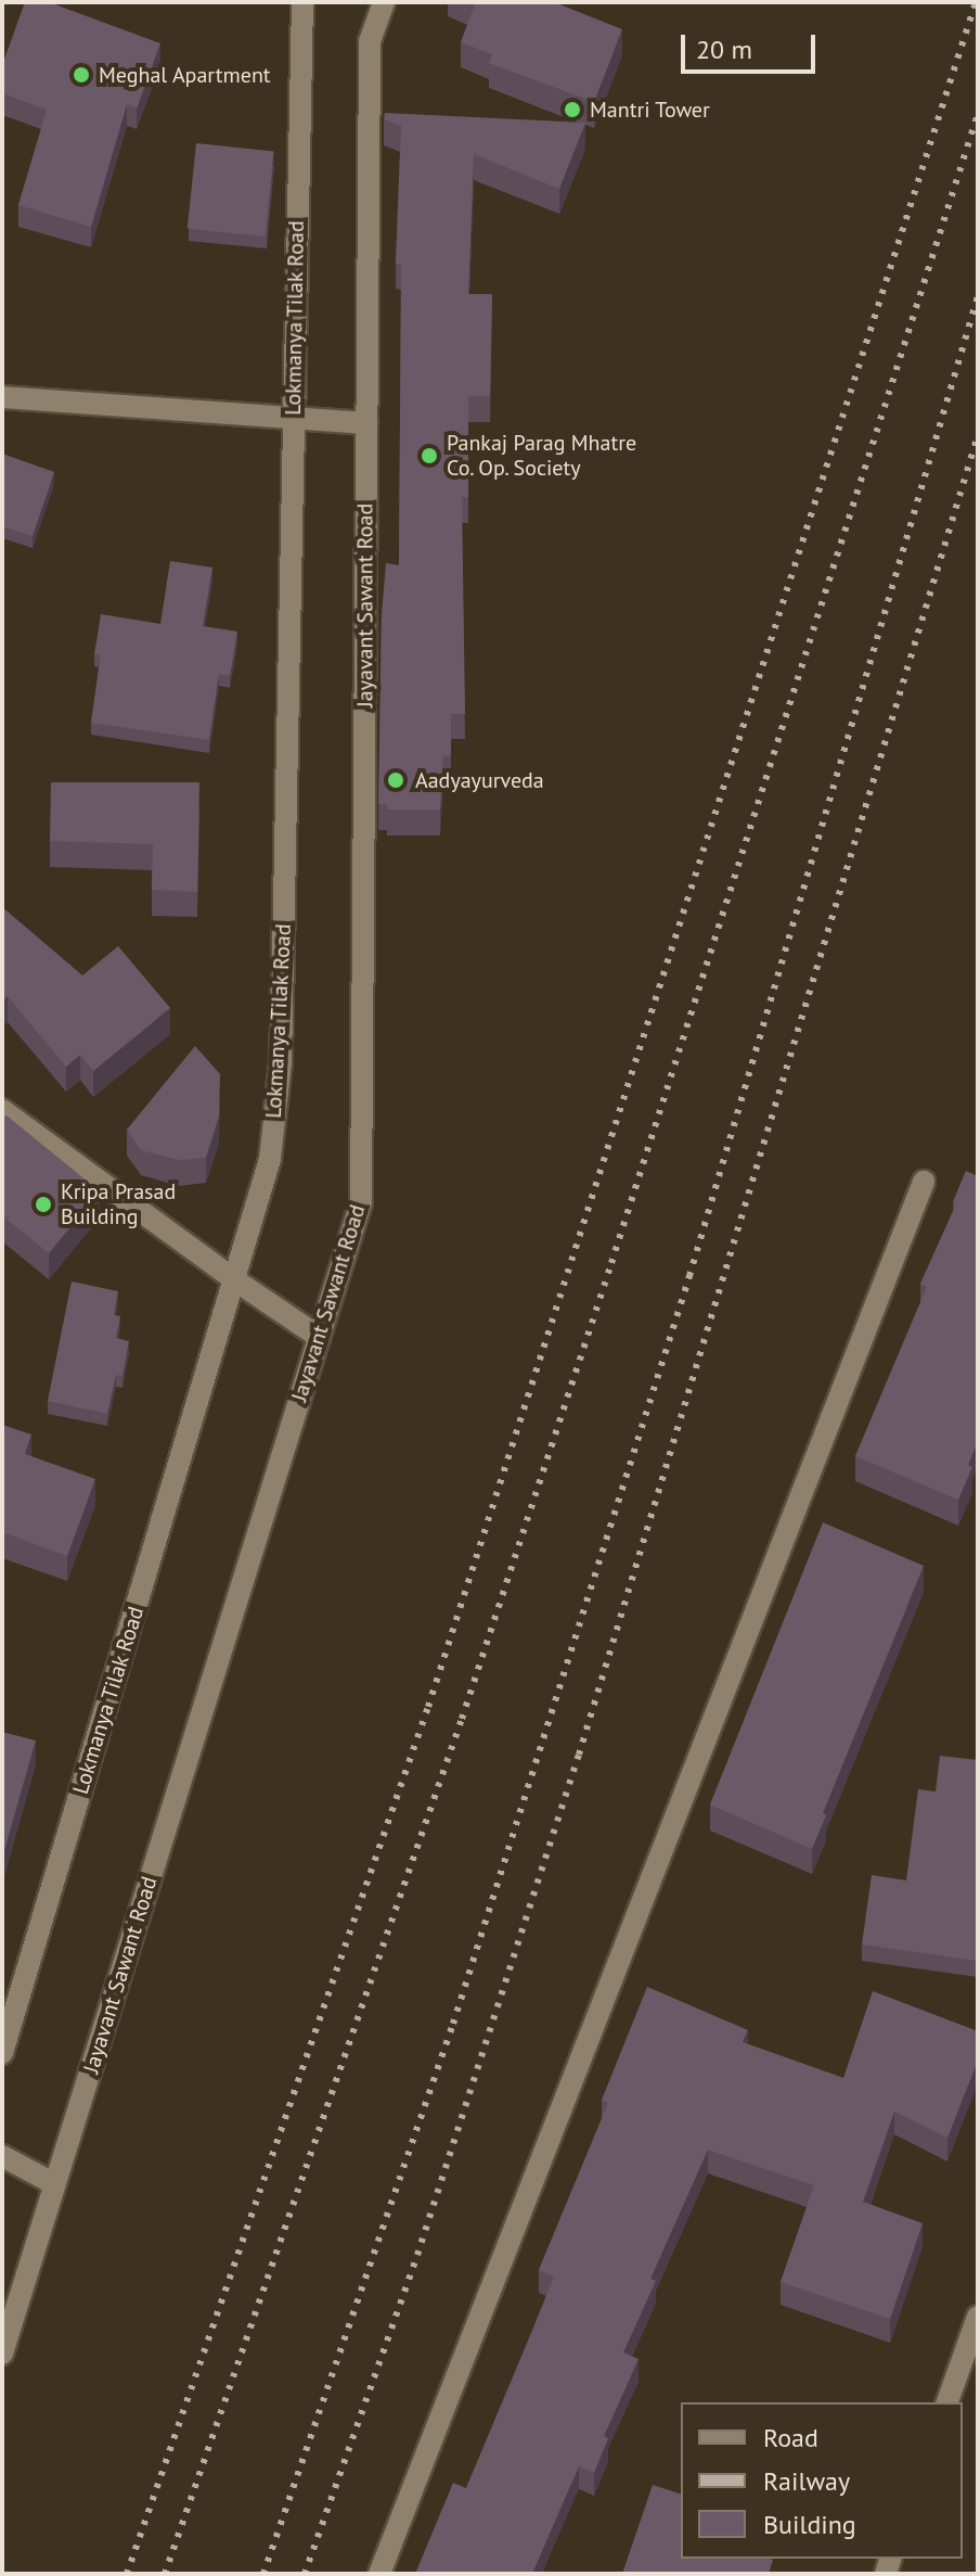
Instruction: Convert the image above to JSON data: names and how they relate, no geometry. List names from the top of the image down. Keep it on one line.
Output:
{"streets":{"street":["Lokmanya Tilak Road","Jayavant Sawant Road"]},"places":["Meghal Apartment","Mantri Tower","Pankaj Parag Mhatre Co. Op. Society","Aadyayurveda","Kripa Prasad Building"],"legend":["Road","Railway","Building"],"scale_bar":"20 m"}
